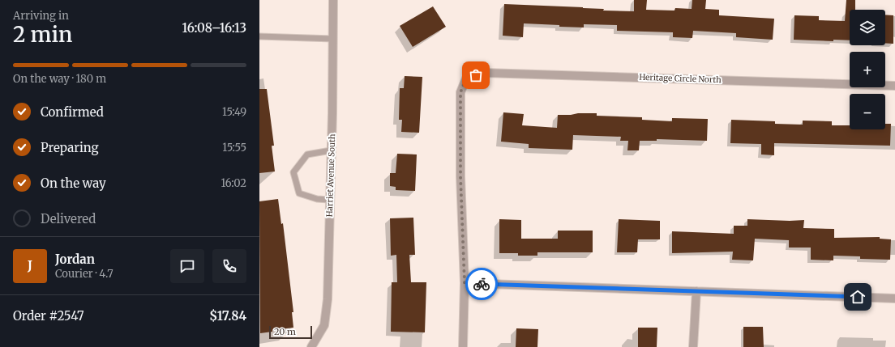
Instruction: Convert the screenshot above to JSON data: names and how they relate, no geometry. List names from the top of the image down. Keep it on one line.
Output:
{"streets":{"street":["Heritage Circle North","Harriet Avenue South"]},"scale_bar":"20 m","page":{"heading":["2 min","Arriving in","16:08–16:13"],"panel":["Jordan","Courier · 4.7","Order #2547","$17.84"],"map_buttons":["+","−"],"bar":"On the way · 180 m","list":[["Confirmed","15:49"],["Preparing","15:55"],["On the way","16:02"],"Delivered"],"round":"J","scale":"20 m"}}
